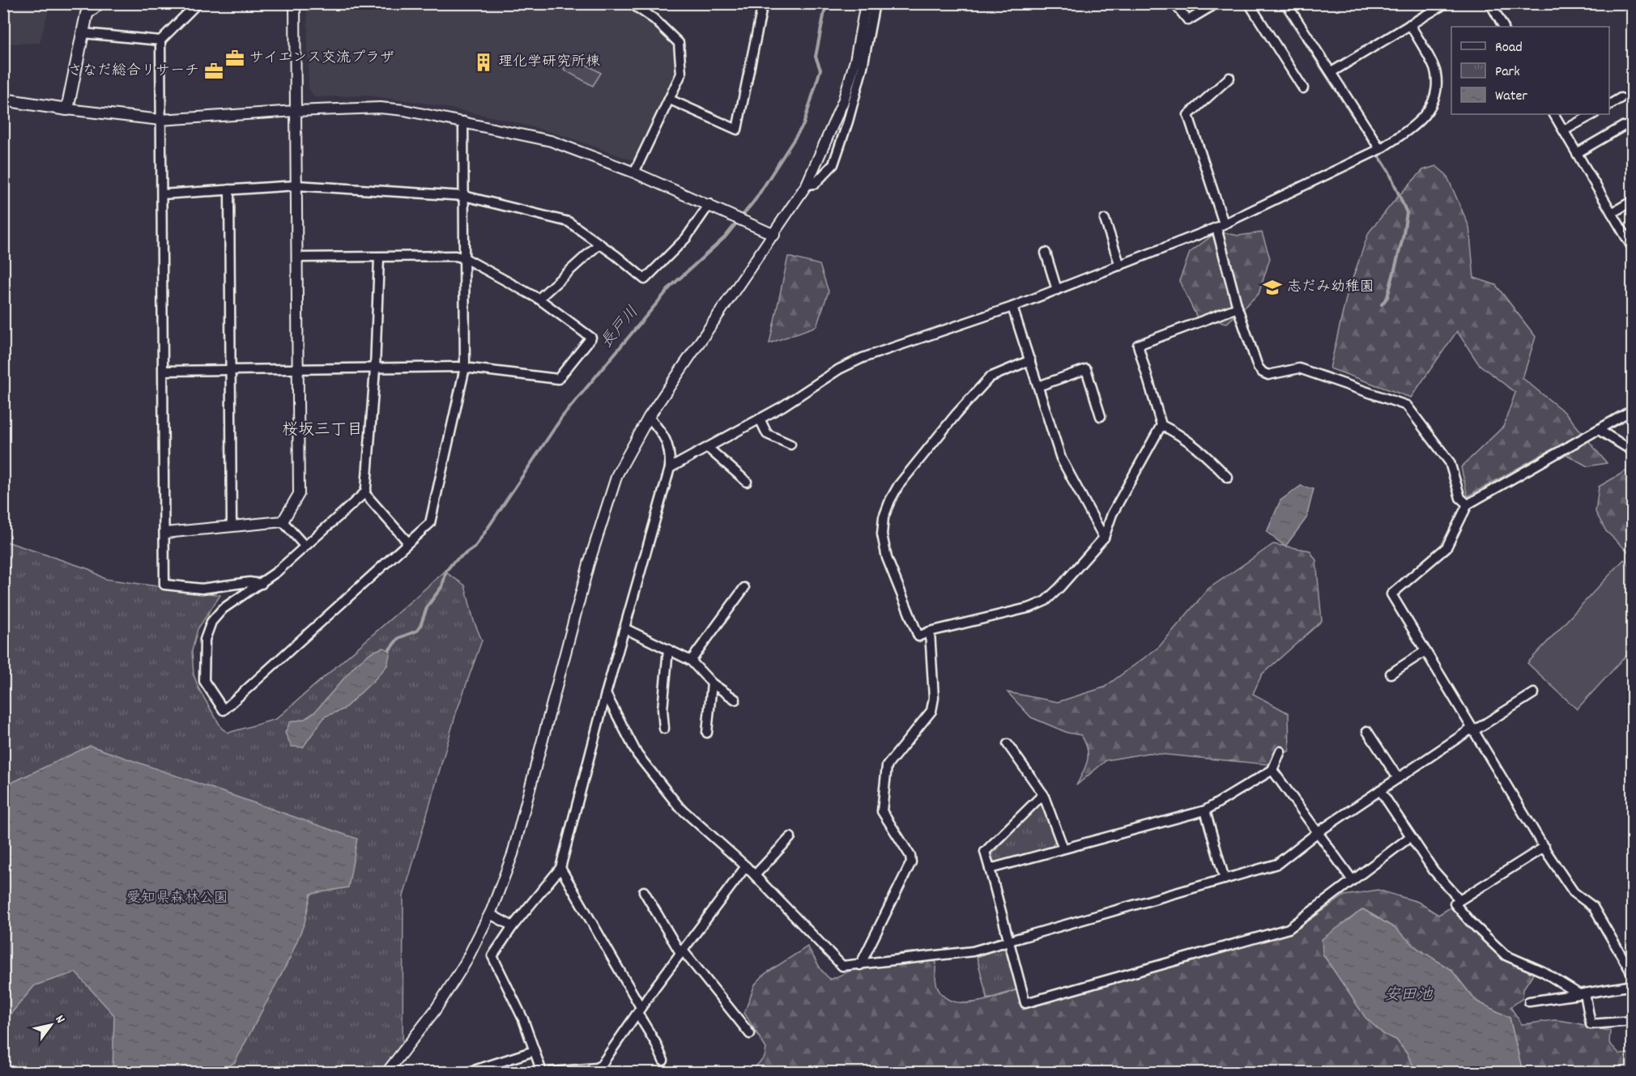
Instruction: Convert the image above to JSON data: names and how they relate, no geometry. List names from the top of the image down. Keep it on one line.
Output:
{"districts":["桜坂三丁目"],"water":["長戸川","安田池"],"parks":["愛知県森林公園"],"places":{"office":["サイエンス交流プラザ","さなだ総合リサーチ"],"building":["理化学研究所棟"],"school or university":["志だみ幼稚園"]},"legend":["Road","Park","Water"],"north":"top right"}
